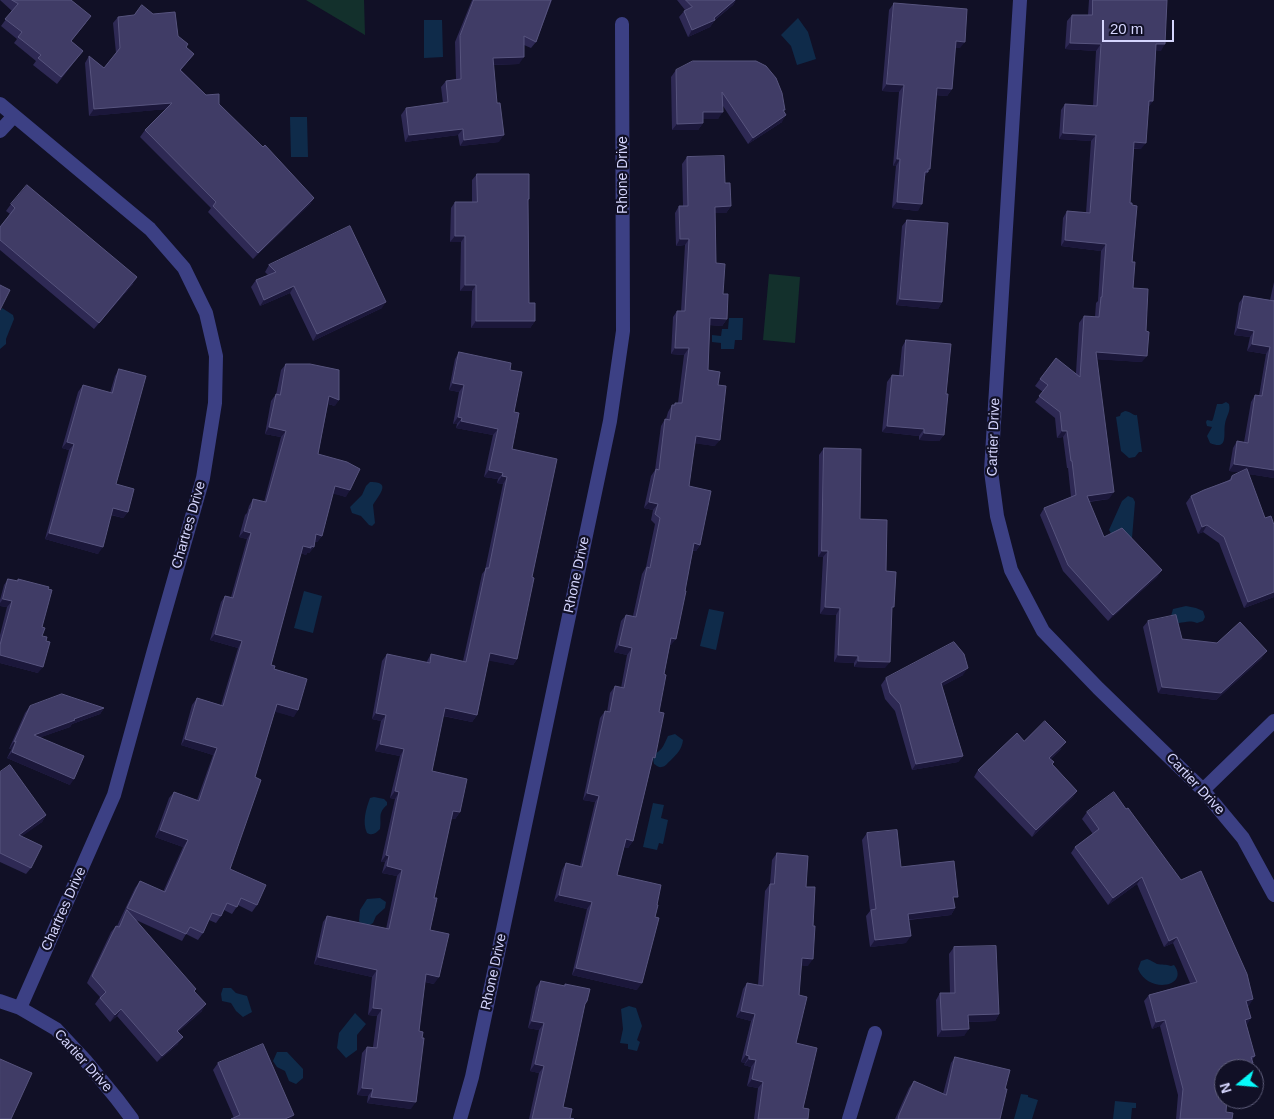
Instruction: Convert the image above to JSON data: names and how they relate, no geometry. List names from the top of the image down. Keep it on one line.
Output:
{"streets":{"street":["Rhone Drive","Cartier Drive","Chartres Drive"]},"crossings":[["Cartier Drive","Chartres Drive"]],"scale_bar":"20 m","north":"left"}
